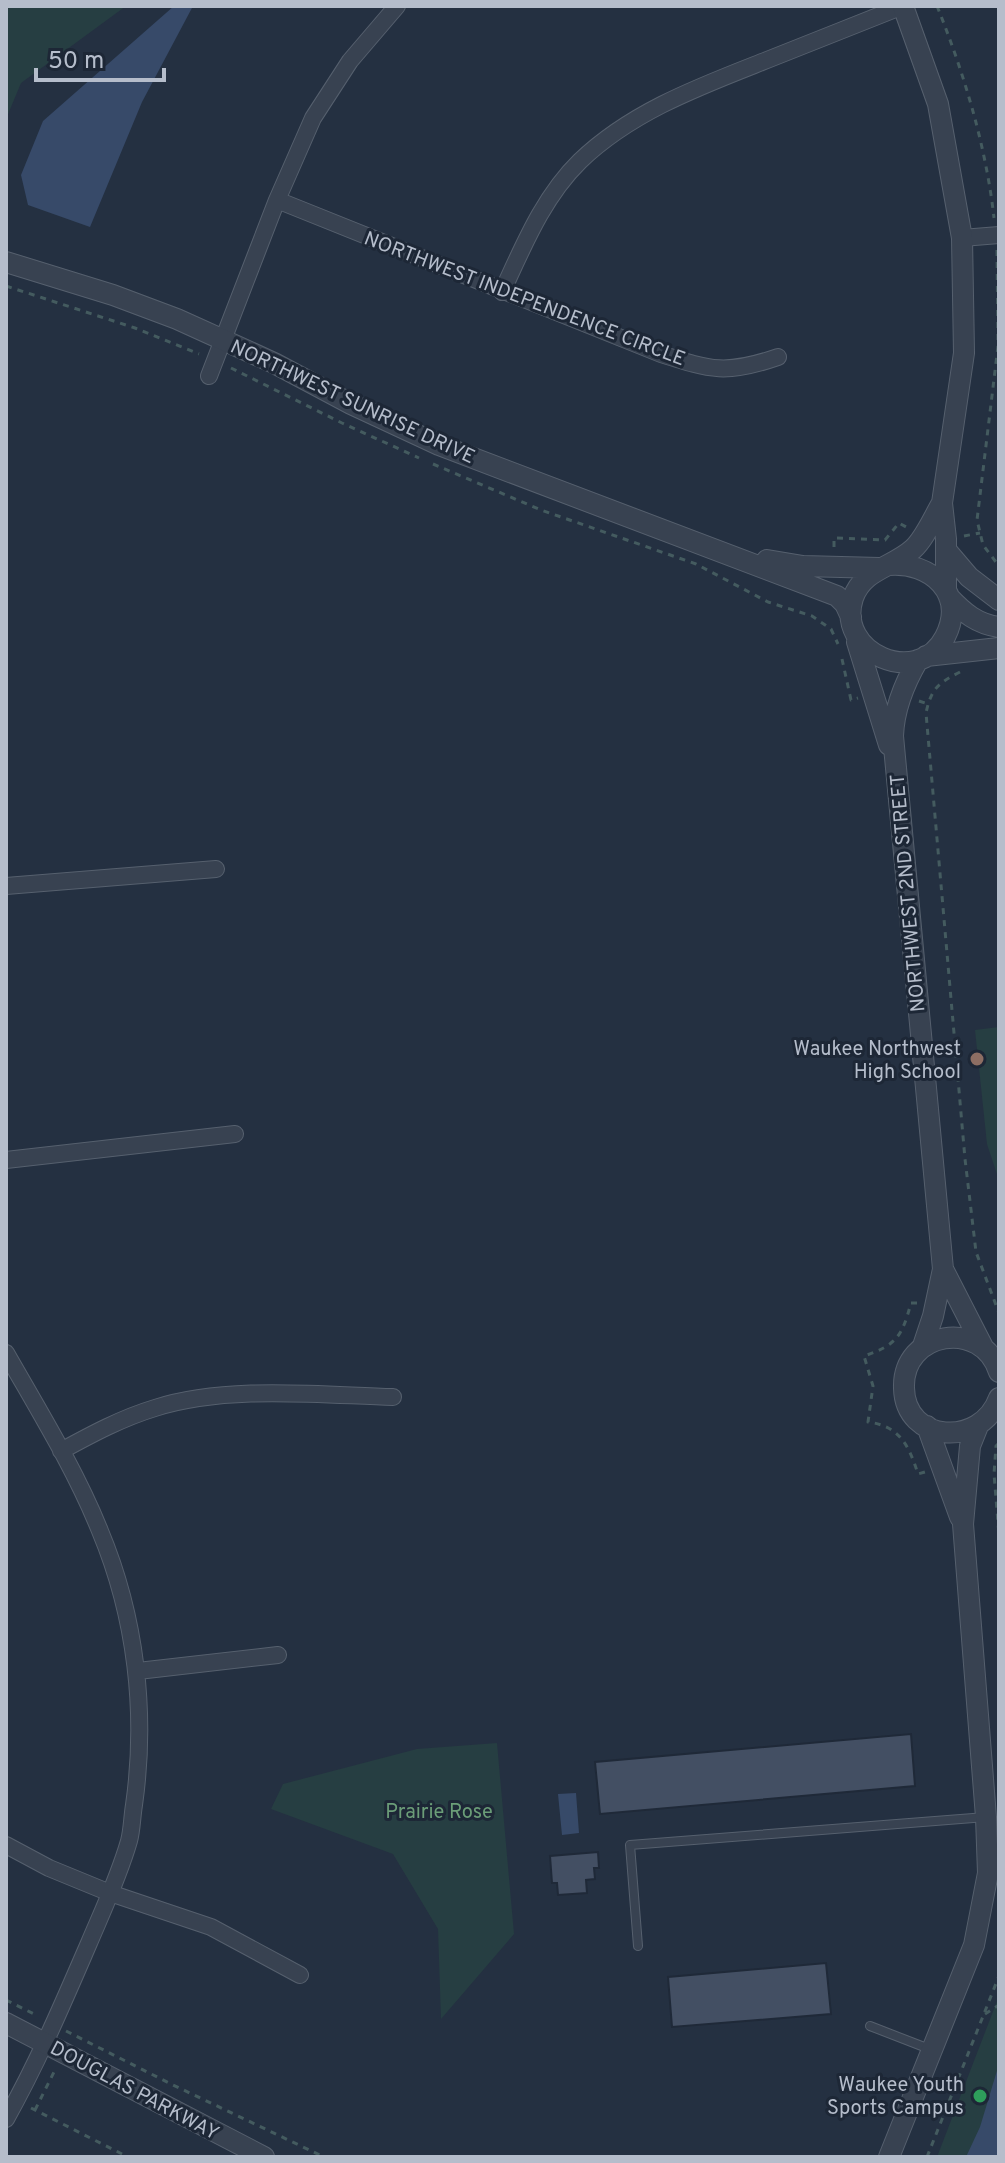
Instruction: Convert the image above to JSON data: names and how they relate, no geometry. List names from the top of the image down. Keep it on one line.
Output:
{"streets":{"street":["NORTHWEST INDEPENDENCE CIRCLE","NORTHWEST SUNRISE DRIVE","NORTHWEST 2ND STREET","DOUGLAS PARKWAY"]},"crossings":[["NORTHWEST SUNRISE DRIVE","NORTHWEST 2ND STREET"]],"parks":["Prairie Rose"],"places":["Waukee Northwest High School","Waukee Youth Sports Campus"],"scale_bar":"50 m"}
